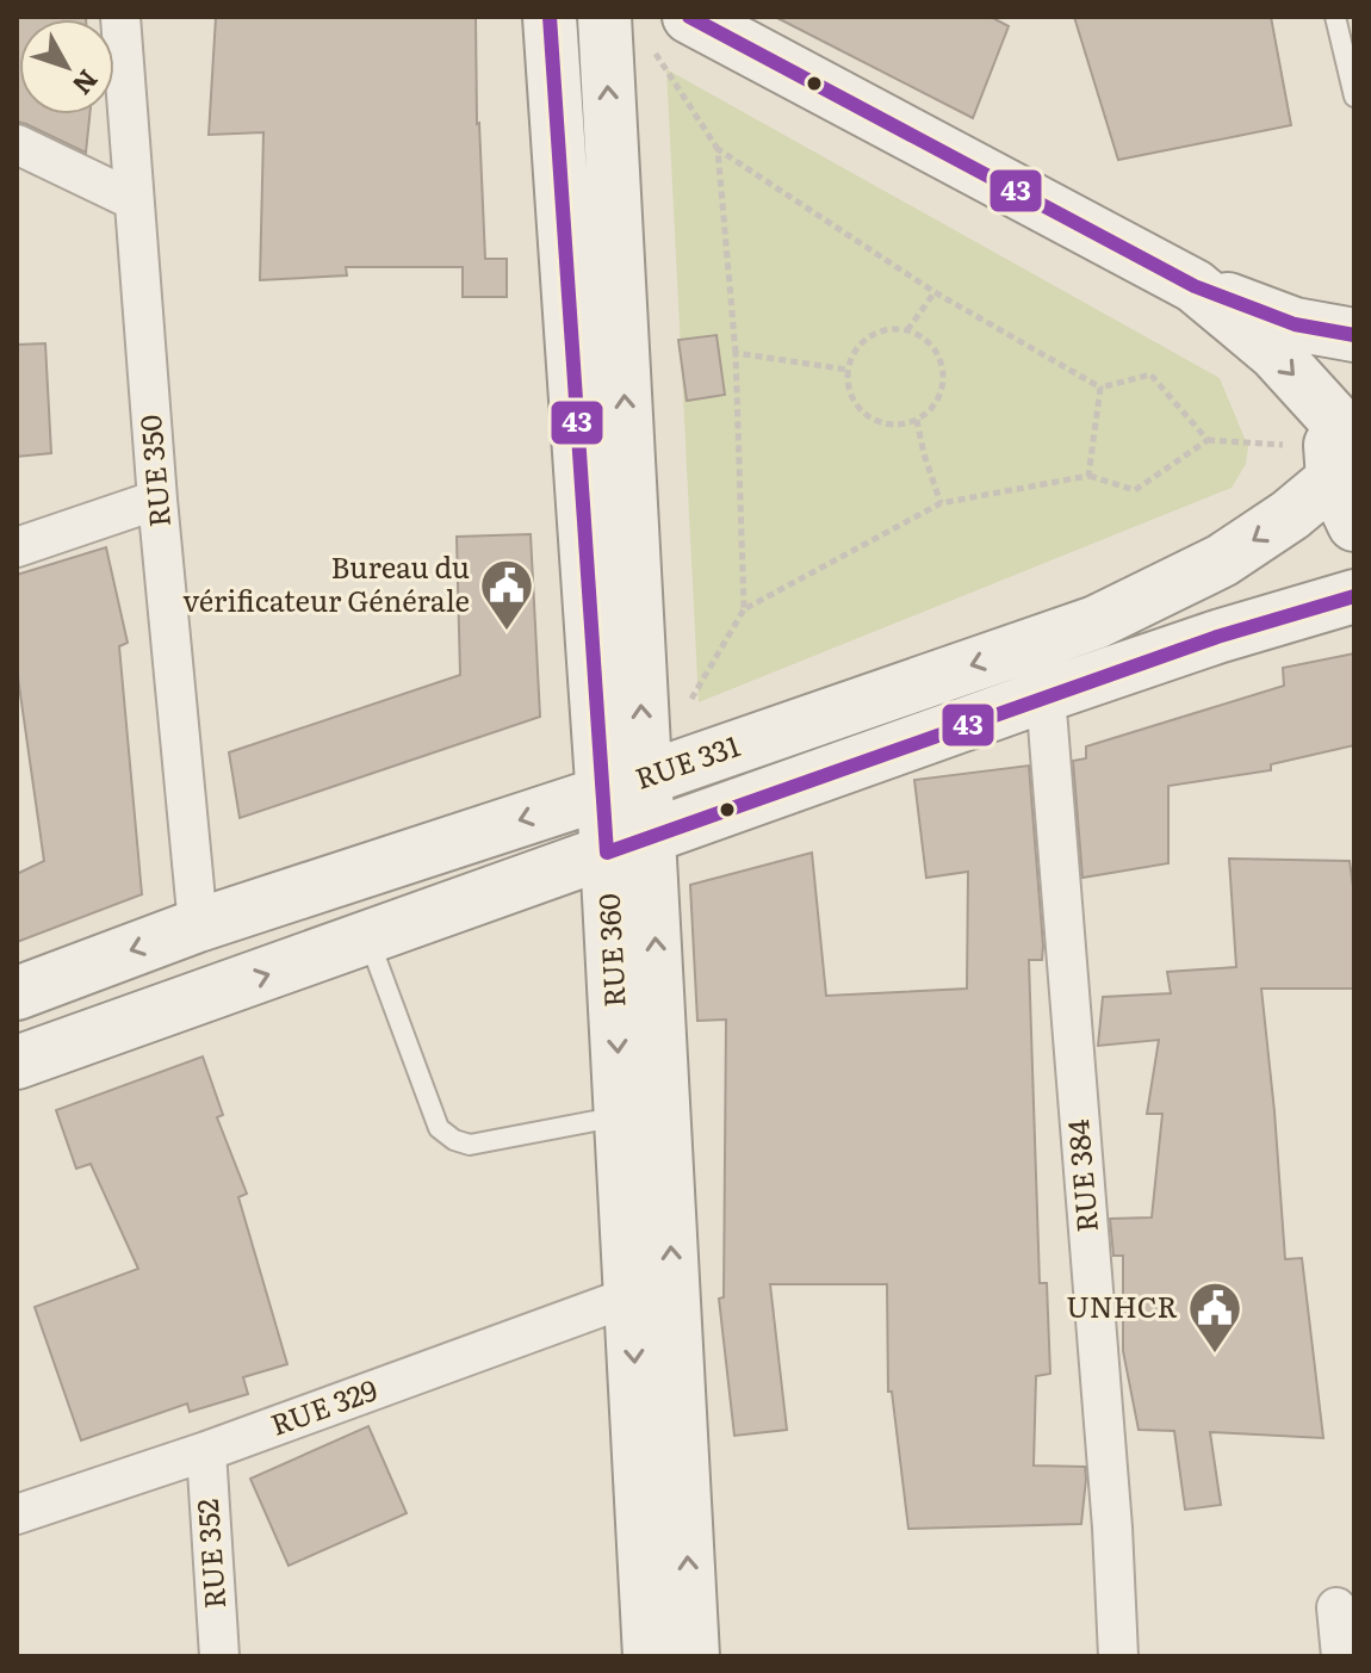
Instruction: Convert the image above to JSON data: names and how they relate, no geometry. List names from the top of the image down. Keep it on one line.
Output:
{"streets":{"main road":["RUE 331","RUE 360"],"street":["RUE 350","RUE 384","RUE 329","RUE 352"]},"crossings":[["RUE 350","RUE 331"],["RUE 331","RUE 360"],["RUE 331","RUE 384"],["RUE 360","RUE 329"],["RUE 329","RUE 352"]],"places":{"public building":["Bureau du vérificateur Générale","UNHCR"]},"lines":["transit line 43"],"north":"bottom right"}
